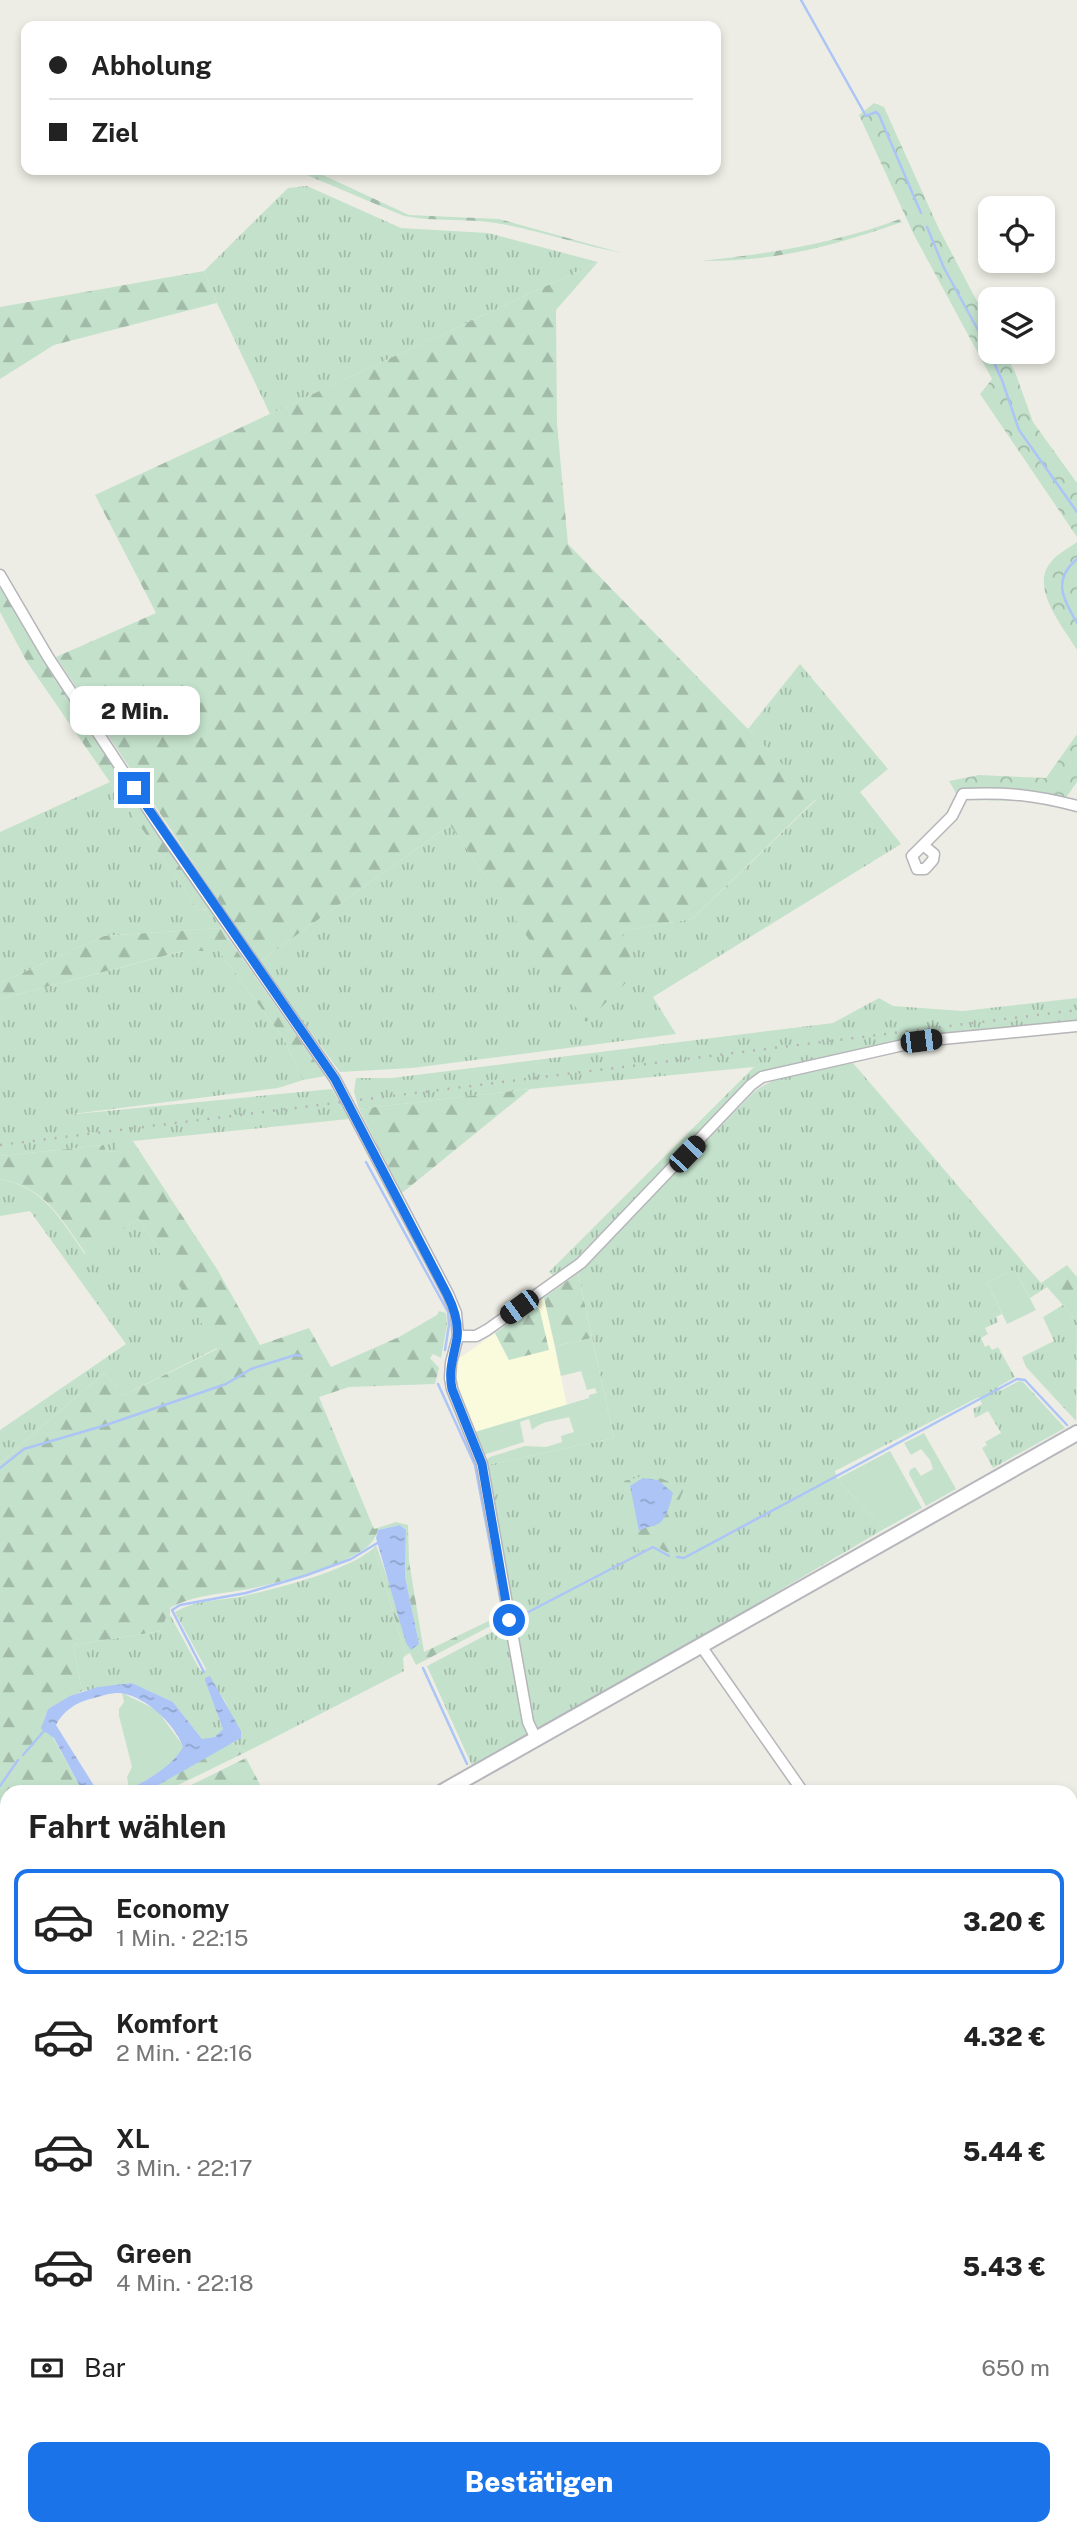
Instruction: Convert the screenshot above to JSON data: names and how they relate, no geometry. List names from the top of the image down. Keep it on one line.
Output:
{"page":{"banner":["Abholung","Ziel"],"bubble":"2 Min.","heading":"Fahrt wählen","list":[{"name":"Economy","note":"1 Min. · 22:15","value":"3.20 €"},{"name":"Komfort","note":"2 Min. · 22:16","value":"4.32 €"},{"name":"XL","note":"3 Min. · 22:17","value":"5.44 €"},{"name":"Green","note":"4 Min. · 22:18","value":"5.43 €"}],"pay":["Bar","650 m"],"buttons":"Bestätigen"}}
